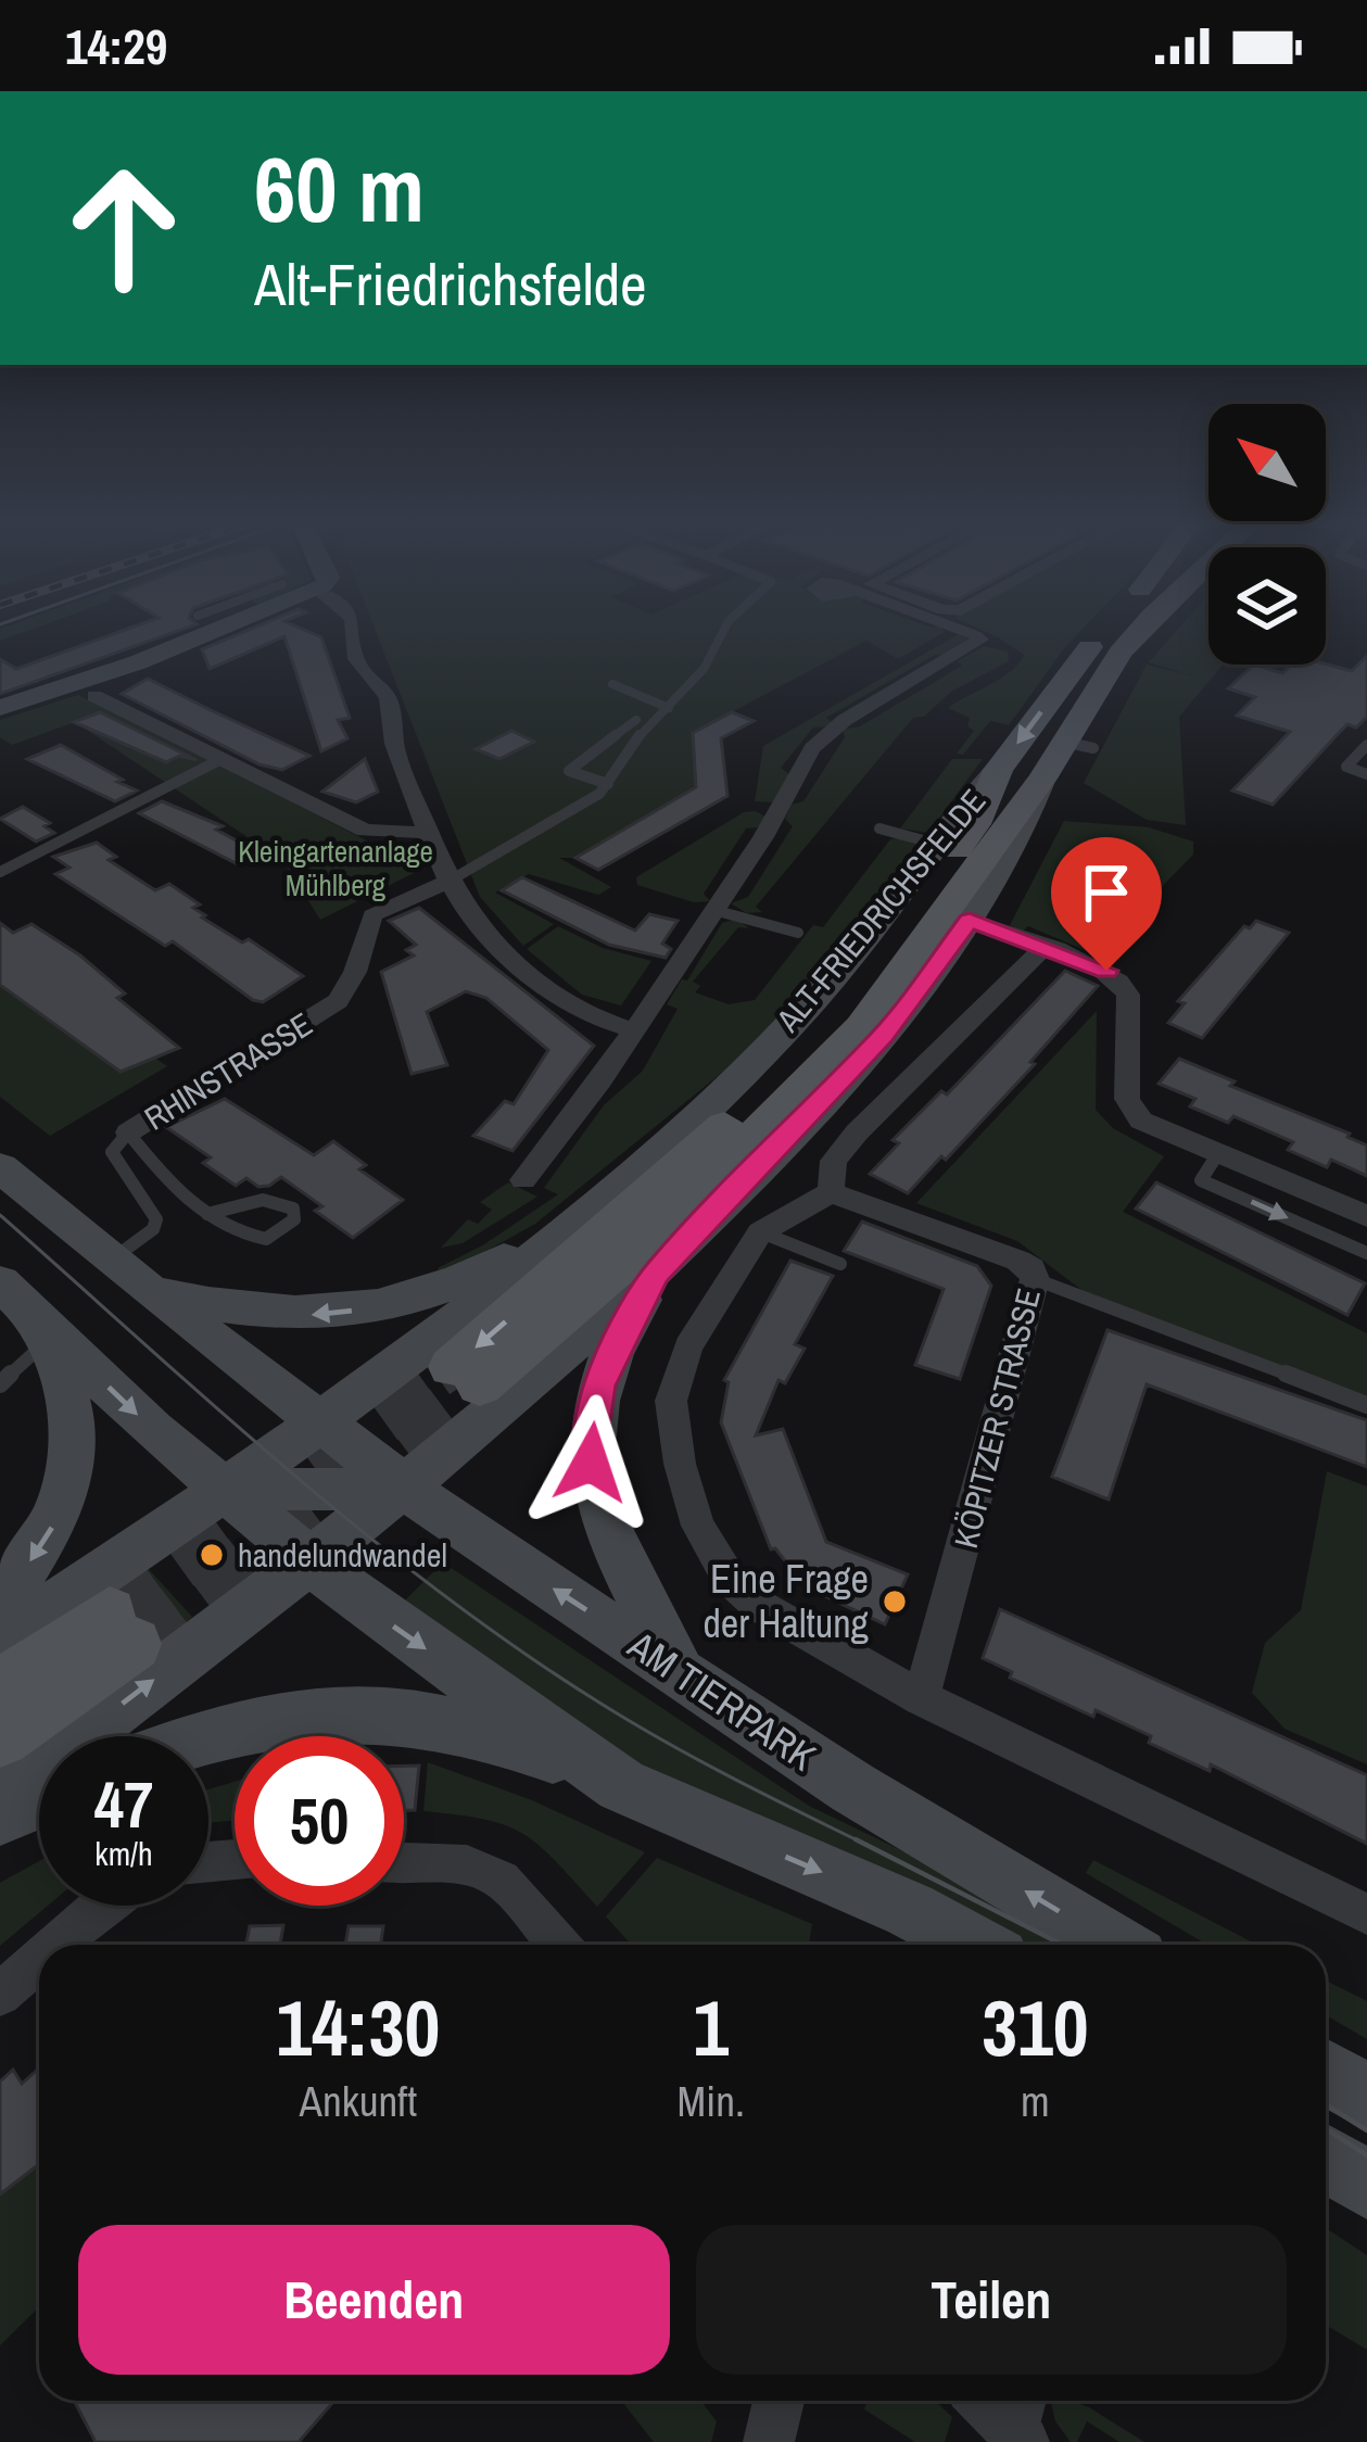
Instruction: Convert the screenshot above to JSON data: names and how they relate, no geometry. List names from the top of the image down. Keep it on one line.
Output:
{"streets":{"main road":["ALT-FRIEDRICHSFELDE","AM TIERPARK"],"street":["RHINSTRASSE","KÖPITZER STRASSE"]},"crossings":[["ALT-FRIEDRICHSFELDE","AM TIERPARK"]],"parks":["Kleingartenanlage Mühlberg"],"places":["handelundwandel","Eine Frage der Haltung"],"north":"top left","page":{"status":"14:29","turn":["60 m","Alt-Friedrichsfelde"],"speed":"47 km/h","limit":"50","eta":["14:30","Ankunft","1","Min.","310","m"],"buttons":["Beenden","Teilen"]}}
